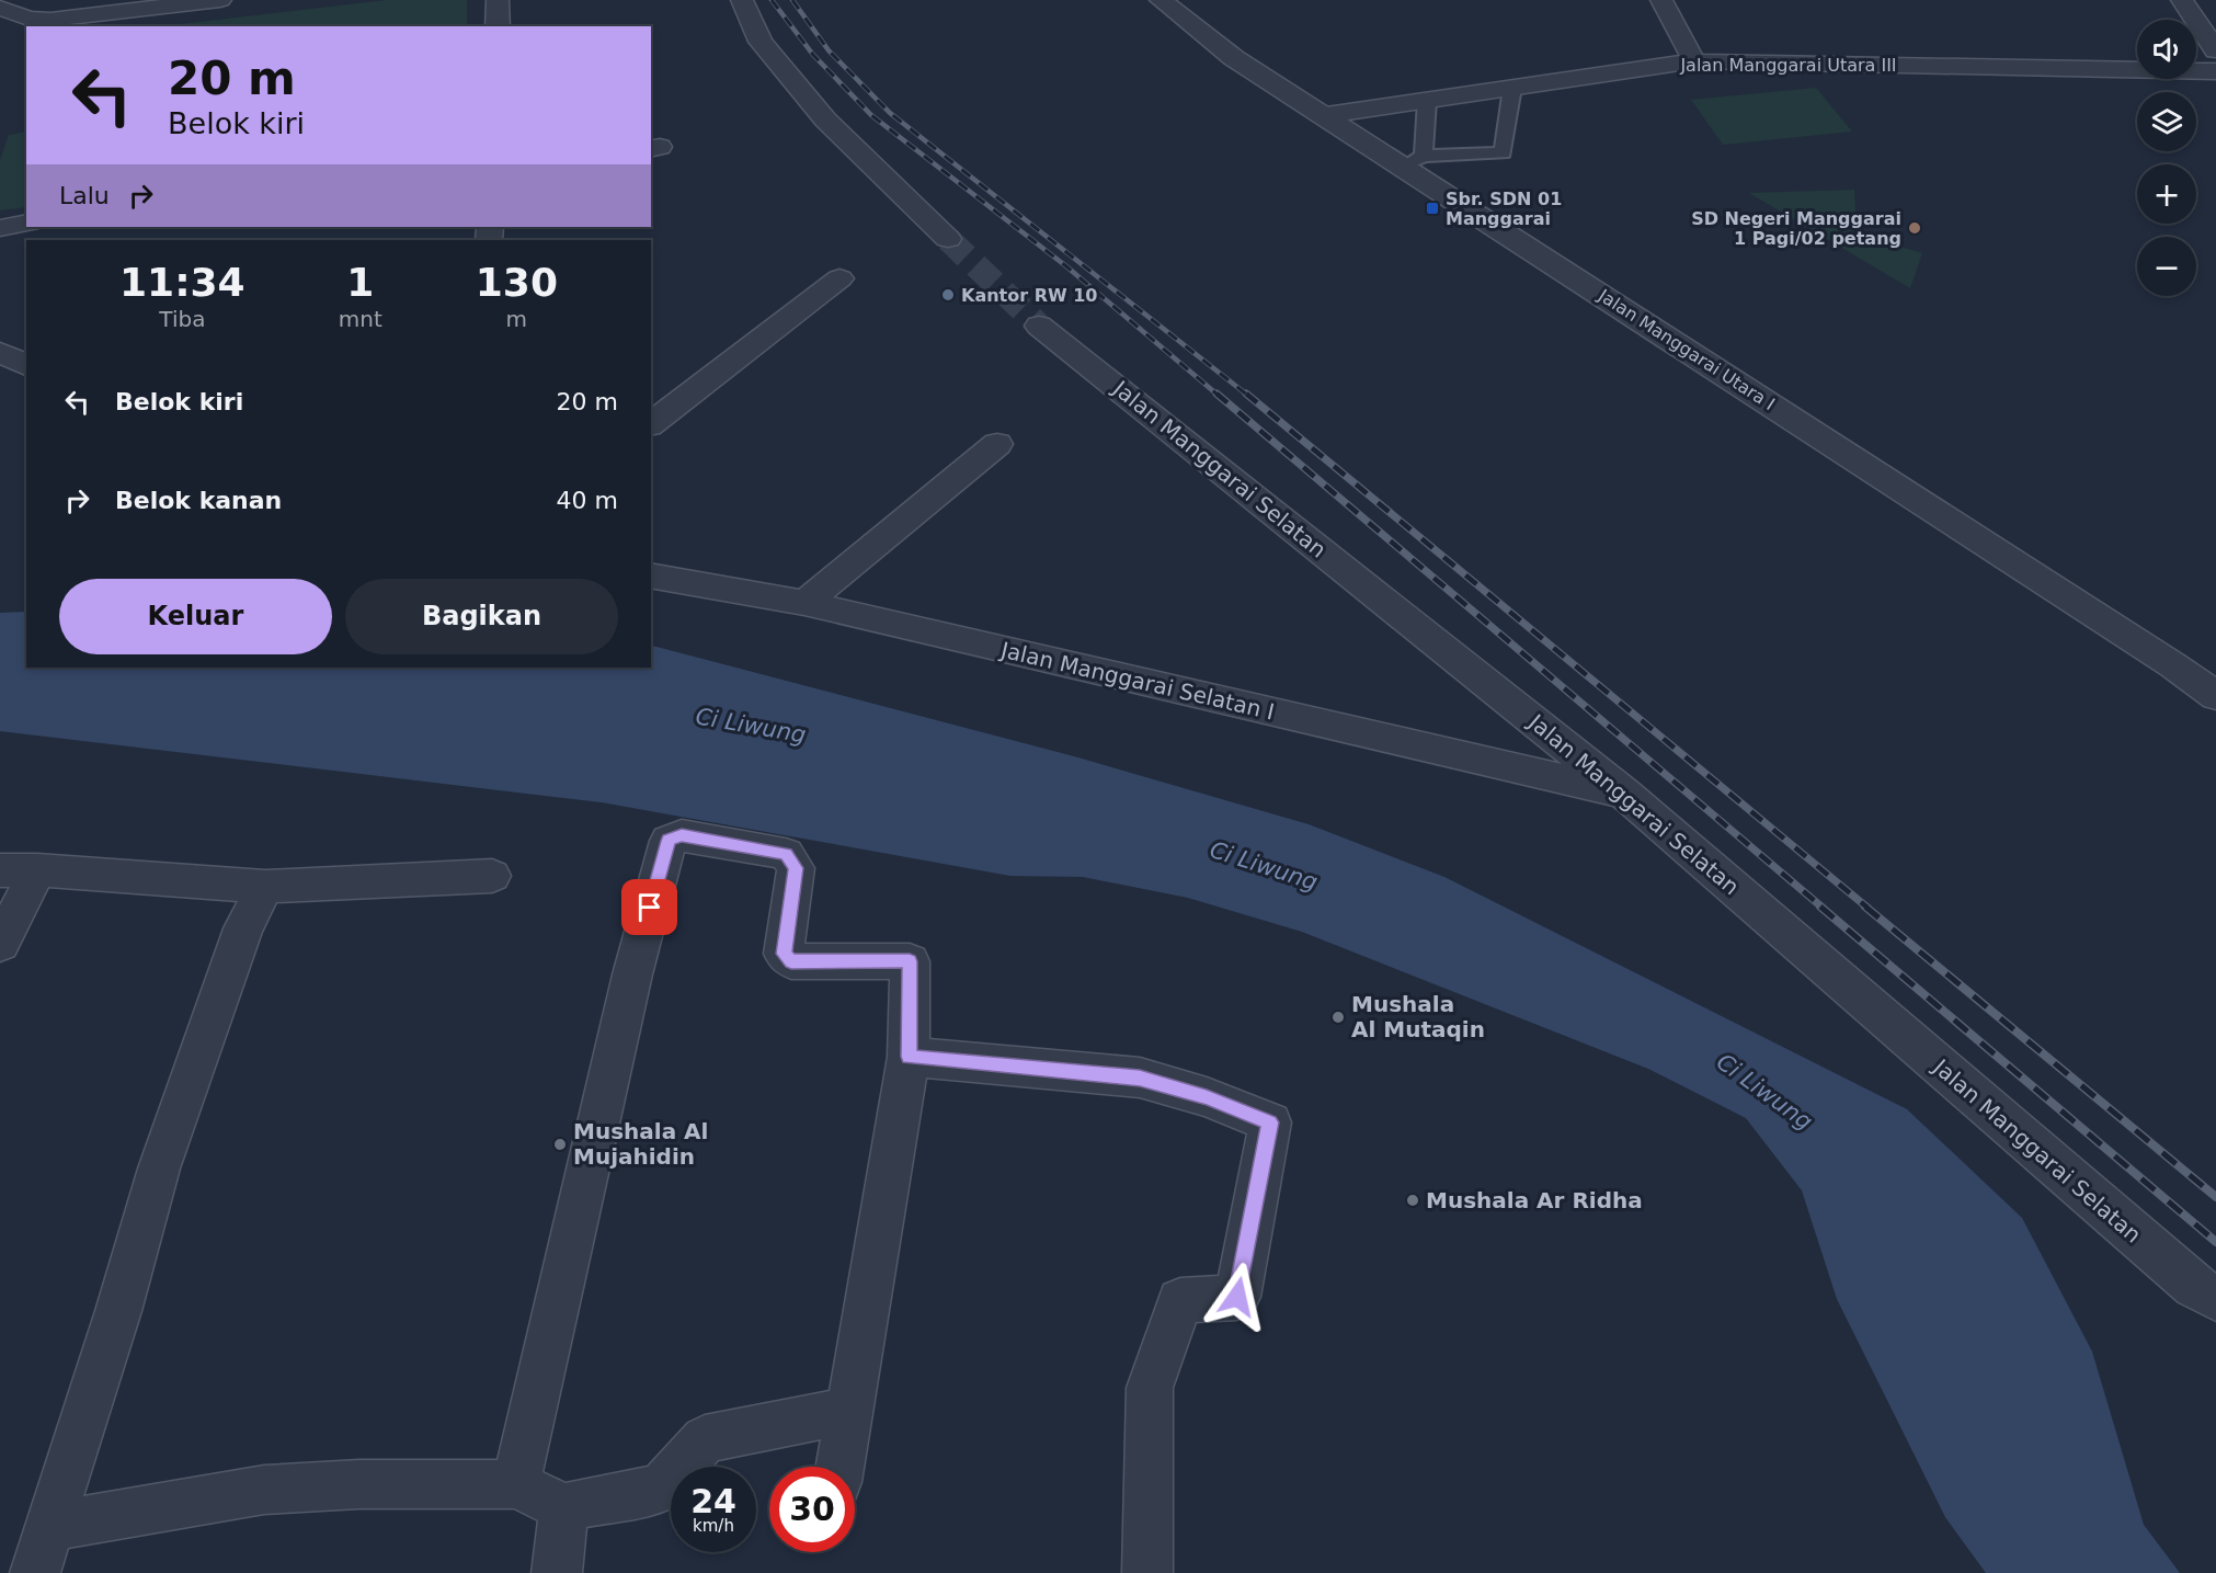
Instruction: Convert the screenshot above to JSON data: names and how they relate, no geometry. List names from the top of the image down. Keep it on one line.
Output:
{"streets":{"street":["Jalan Manggarai Utara III","Jalan Manggarai Utara I","Jalan Manggarai Selatan","Jalan Manggarai Selatan I"]},"crossings":[["Jalan Manggarai Utara III","Jalan Manggarai Utara I"],["Jalan Manggarai Selatan","Jalan Manggarai Selatan I"]],"water":["Ci Liwung"],"places":{"transit":["Sbr. SDN 01 Manggarai"],"other":["SD Negeri Manggarai 1 Pagi/02 petang","Kantor RW 10","Mushala Al Mutaqin","Mushala Al Mujahidin","Mushala Ar Ridha"]},"page":{"map_buttons":["+","−"],"turn":["20 m","Belok kiri"],"then":"Lalu","eta":["11:34","Tiba","1","mnt","130","m"],"list":[{"name":"Belok kiri","value":"20 m"},{"name":"Belok kanan","value":"40 m"}],"buttons":["Keluar","Bagikan"],"speed":"24 km/h","limit":"30"}}
